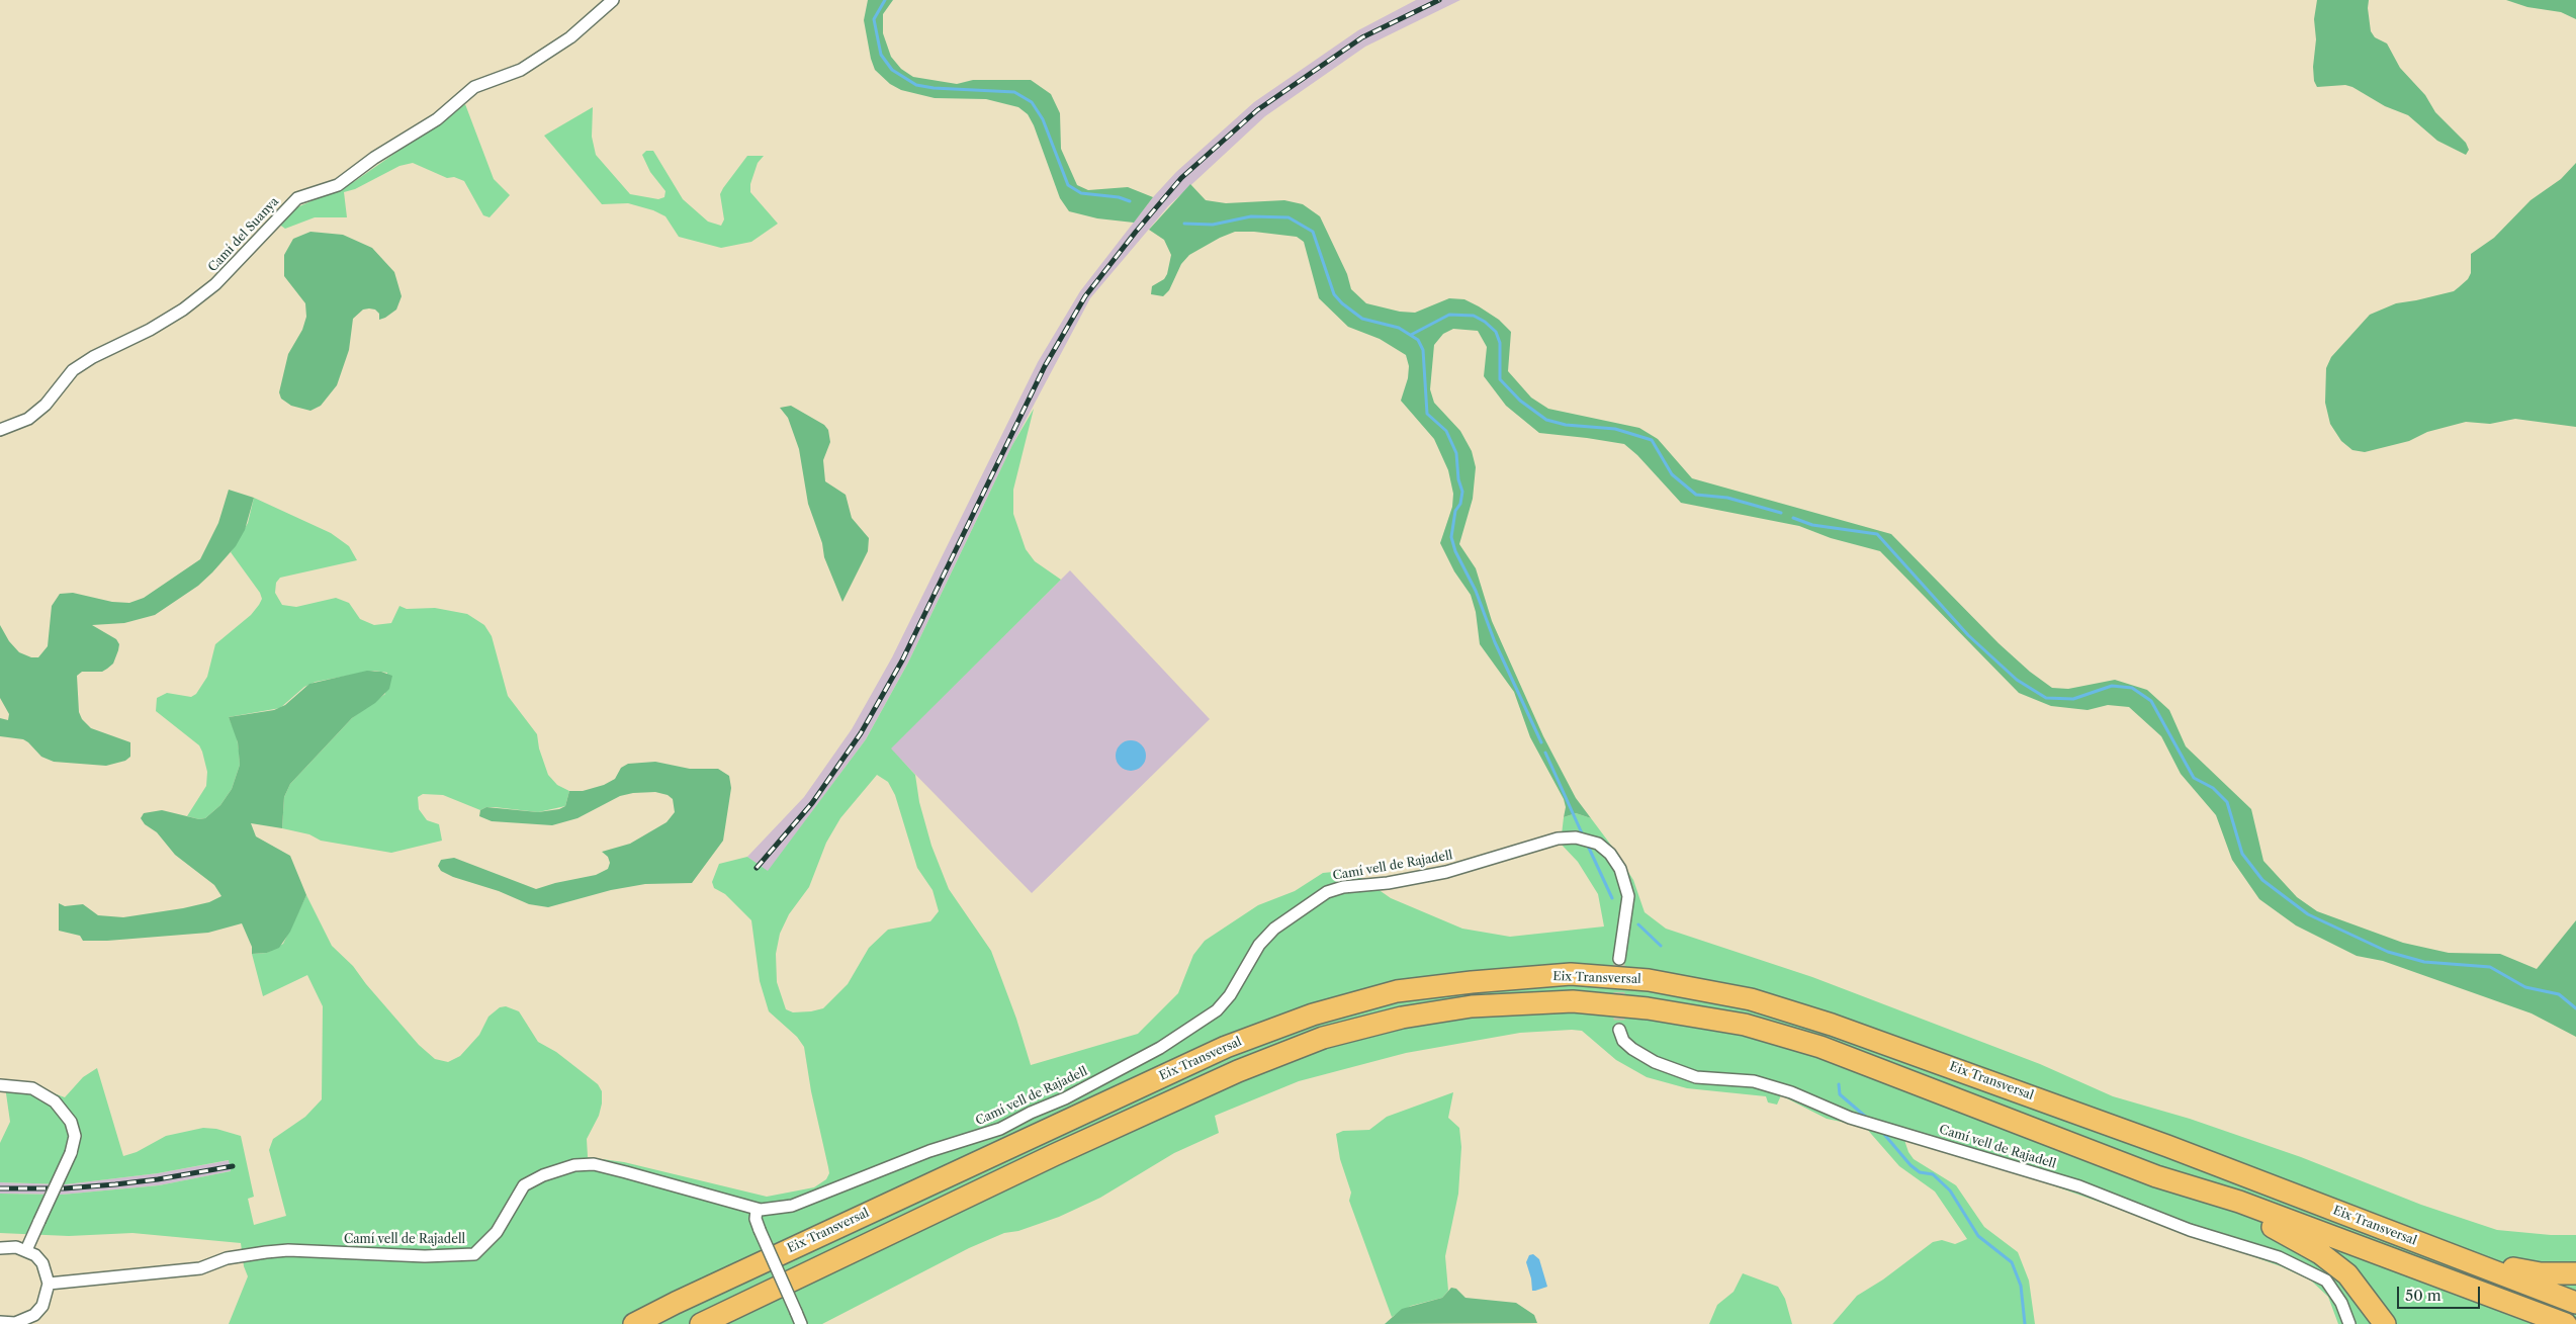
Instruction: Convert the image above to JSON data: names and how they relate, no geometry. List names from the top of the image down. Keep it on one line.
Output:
{"streets":{"highway":["Eix Transversal"],"street":["Camí del Suanya","Camí vell de Rajadell"]},"scale_bar":"50 m"}
